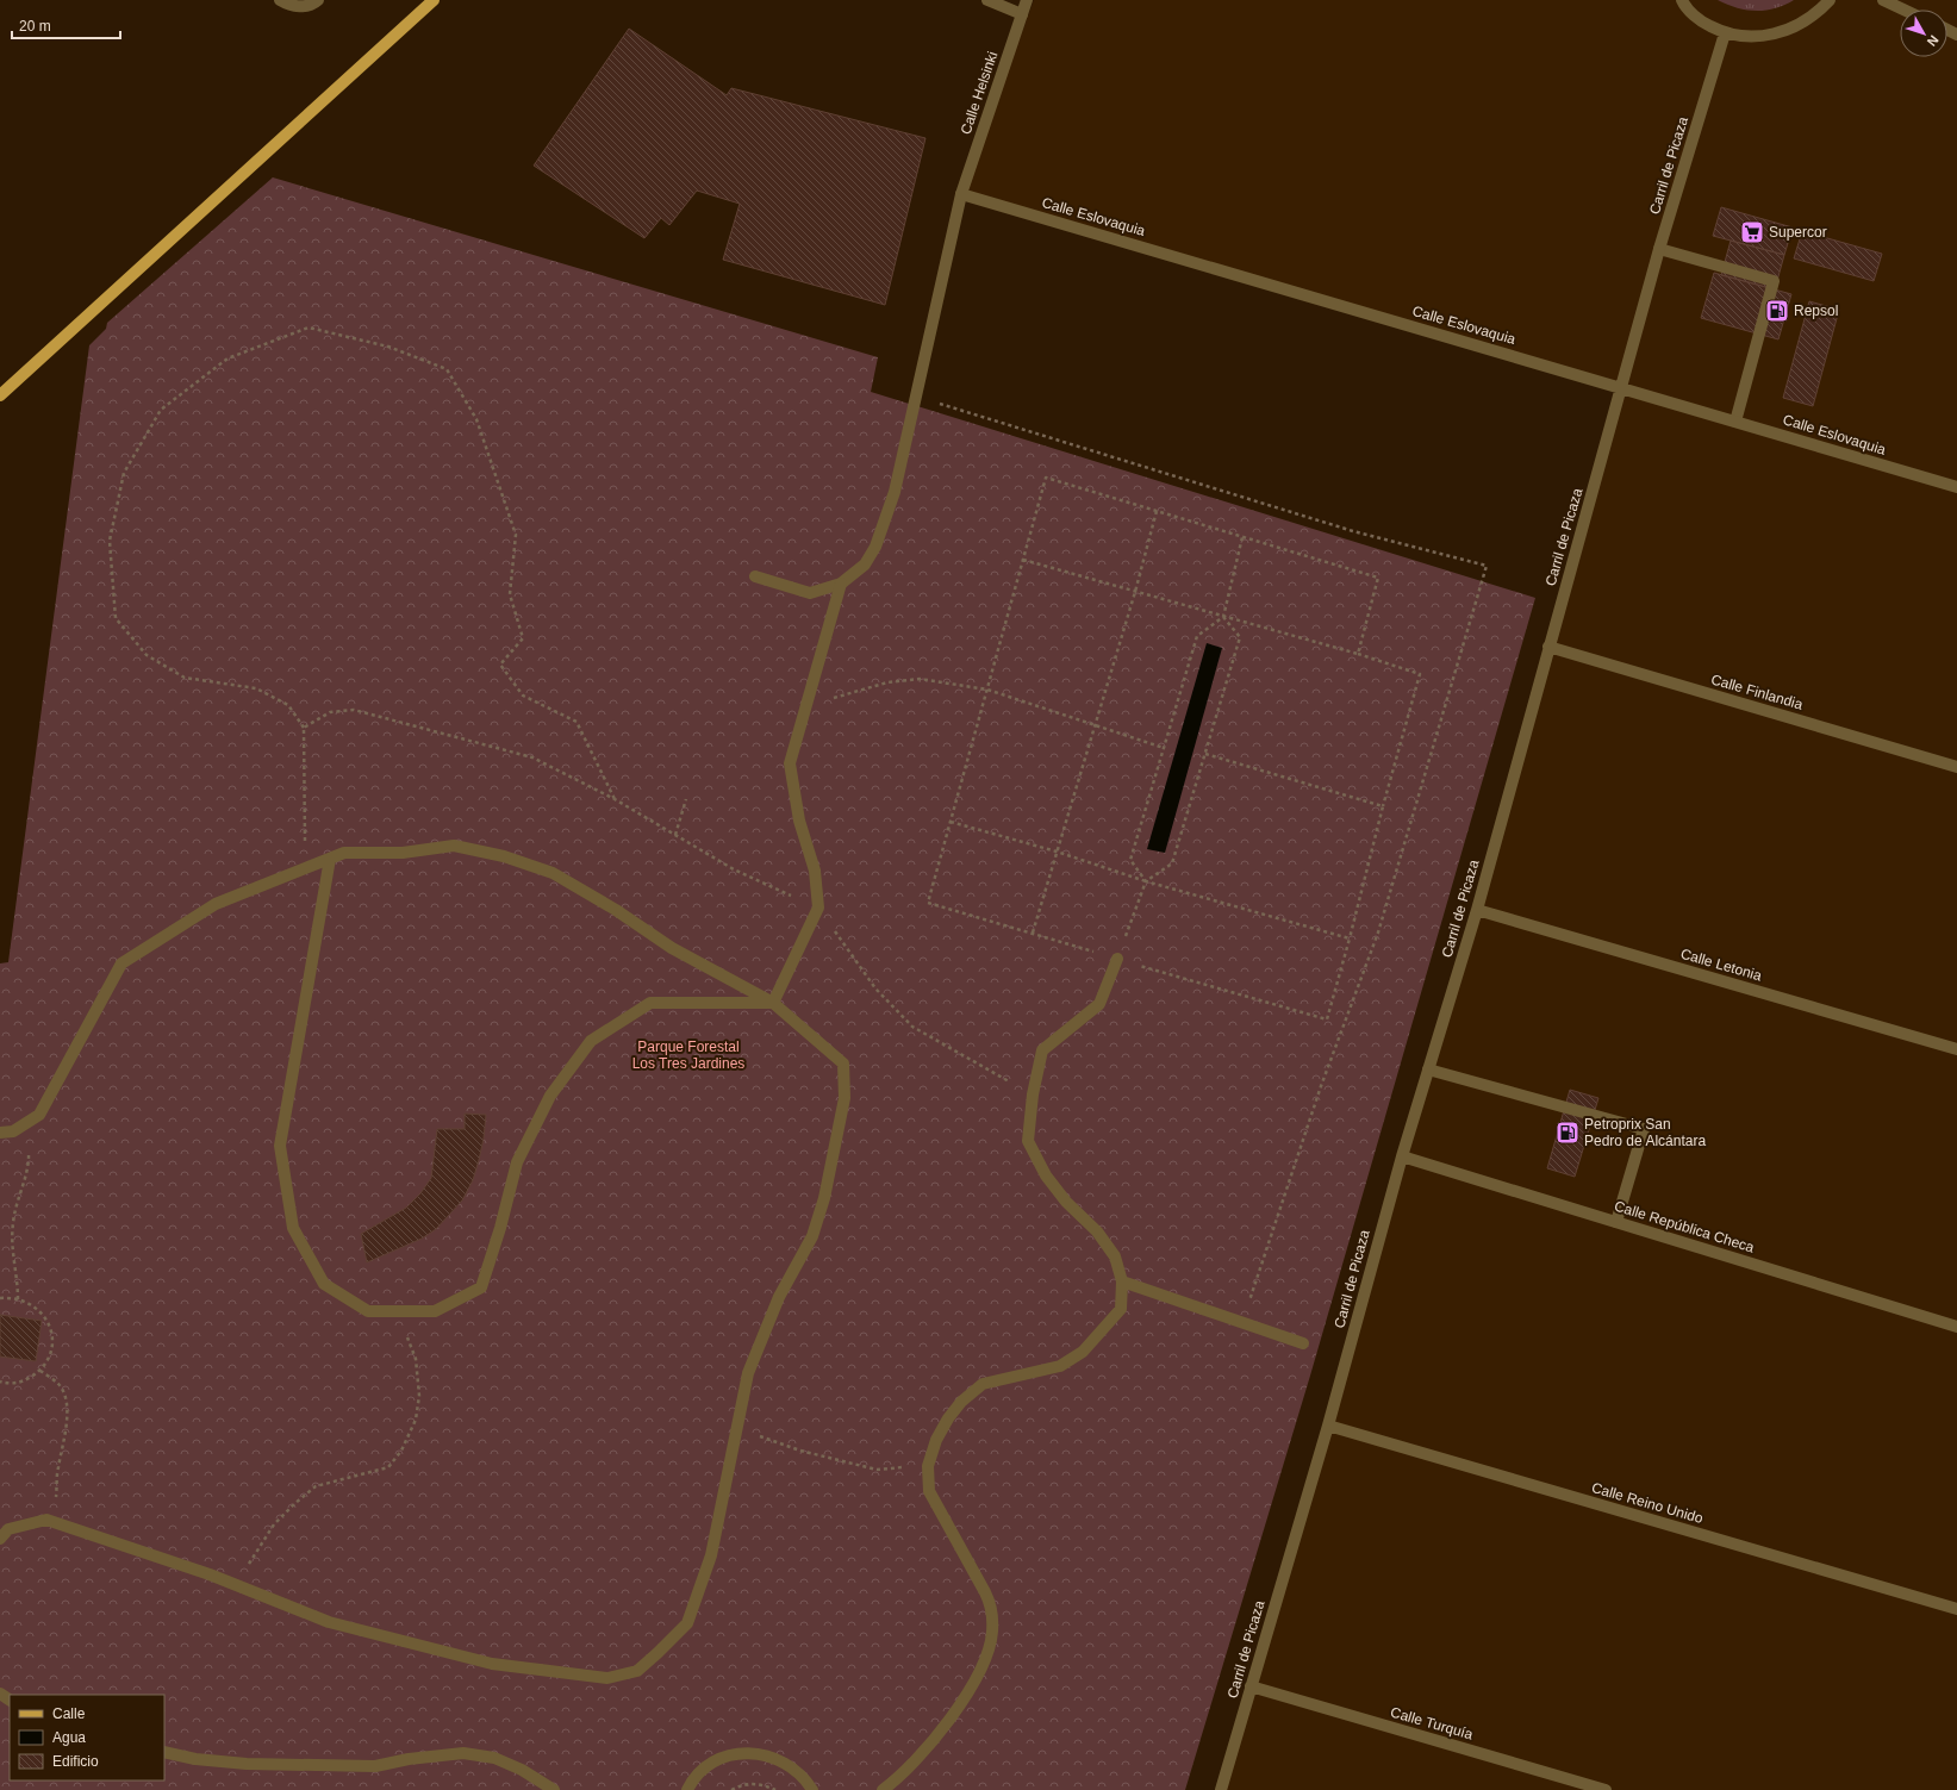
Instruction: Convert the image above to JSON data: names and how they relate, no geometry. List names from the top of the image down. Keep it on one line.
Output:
{"streets":{"street":["Calle Helsinki","Carril de Picaza","Calle Eslovaquia","Calle Finlandia","Calle Letonia","Calle República Checa","Calle Reino Unido","Calle Turquía"]},"crossings":[["Calle Helsinki","Calle Eslovaquia"],["Carril de Picaza","Calle Eslovaquia"],["Carril de Picaza","Calle Finlandia"],["Carril de Picaza","Calle Letonia"],["Carril de Picaza","Calle República Checa"],["Carril de Picaza","Calle Reino Unido"],["Carril de Picaza","Calle Turquía"]],"parks":["Parque Forestal Los Tres Jardines"],"places":{"supermarket":["Supercor"],"fuel station":["Repsol","Petroprix San Pedro de Alcántara"]},"legend":["Calle","Agua","Edificio"],"scale_bar":"20 m","north":"bottom right"}
